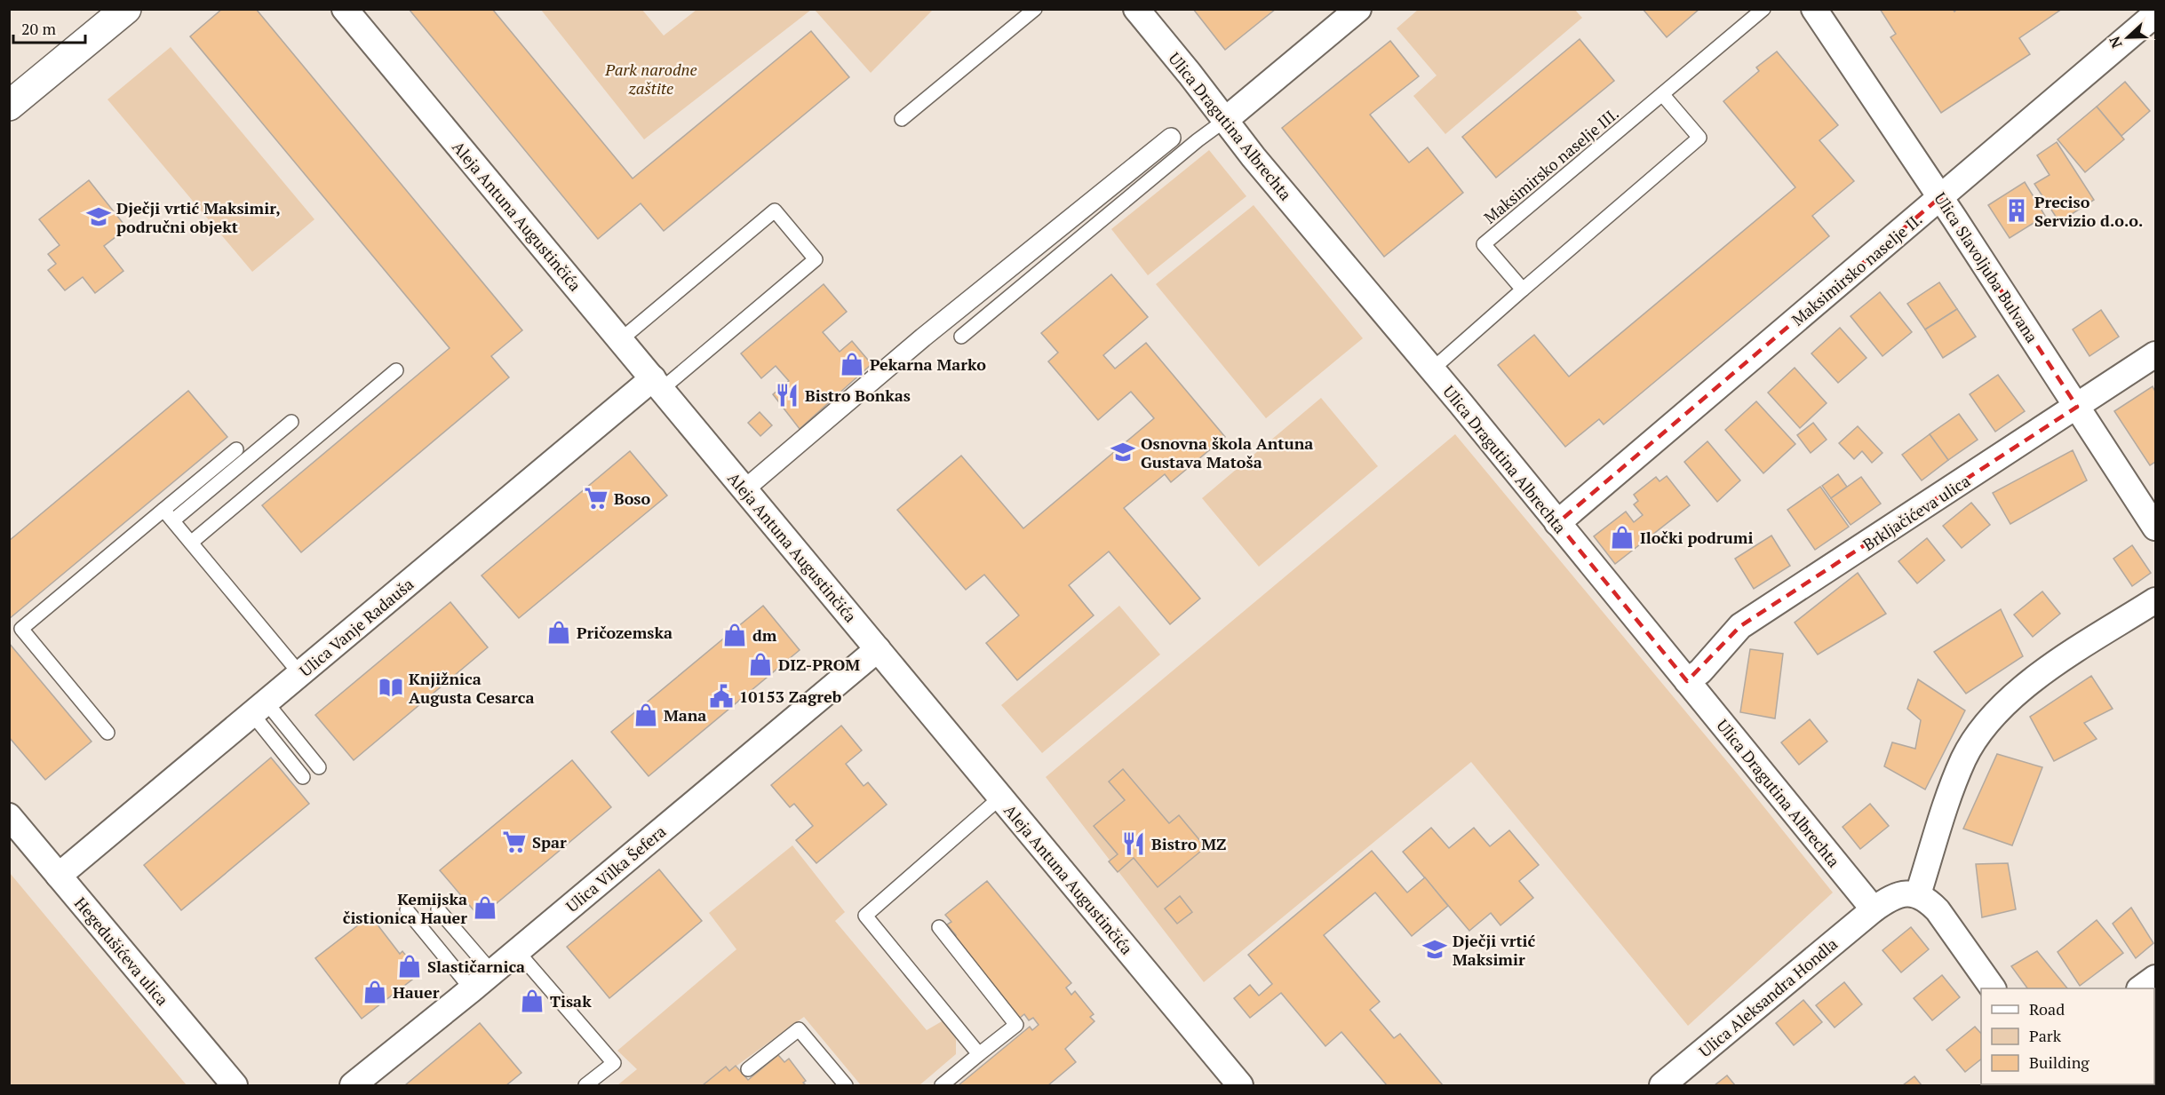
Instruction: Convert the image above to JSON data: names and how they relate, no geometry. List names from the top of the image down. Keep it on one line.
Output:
{"streets":{"street":["Ulica Dragutina Albrechta","Aleja Antuna Augustinčića","Ulica Slavoljuba Bulvana","Maksimirsko naselje II.","Brkljačićeva ulica","Ulica Vanje Radauša","Ulica Vilka Šefera","Hegedušićeva ulica","Ulica Aleksandra Hondla"],"lane":["Maksimirsko naselje III."]},"crossings":[["Ulica Dragutina Albrechta","Maksimirsko naselje II."],["Ulica Dragutina Albrechta","Brkljačićeva ulica"],["Ulica Dragutina Albrechta","Ulica Aleksandra Hondla"],["Aleja Antuna Augustinčića","Ulica Vanje Radauša"],["Aleja Antuna Augustinčića","Ulica Vilka Šefera"],["Ulica Slavoljuba Bulvana","Maksimirsko naselje II."],["Ulica Slavoljuba Bulvana","Brkljačićeva ulica"],["Ulica Vanje Radauša","Hegedušićeva ulica"]],"parks":["Park narodne zaštite"],"places":{"building":["Preciso Servizio d.o.o."],"school or university":["Dječji vrtić Maksimir, područni objekt","Osnovna škola Antuna Gustava Matoša","Dječji vrtić Maksimir"],"shop":["Pekarna Marko","Iločki podrumi","Pričozemska","dm","DIZ-PROM","Mana","Kemijska čistionica Hauer","Slastičarnica","Hauer","Tisak"],"restaurant":["Bistro Bonkas","Bistro MZ"],"supermarket":["Boso","Spar"],"library":["Knjižnica Augusta Cesarca"],"public building":["10153 Zagreb"]},"legend":["Road","Park","Building"],"scale_bar":"20 m","north":"left"}
